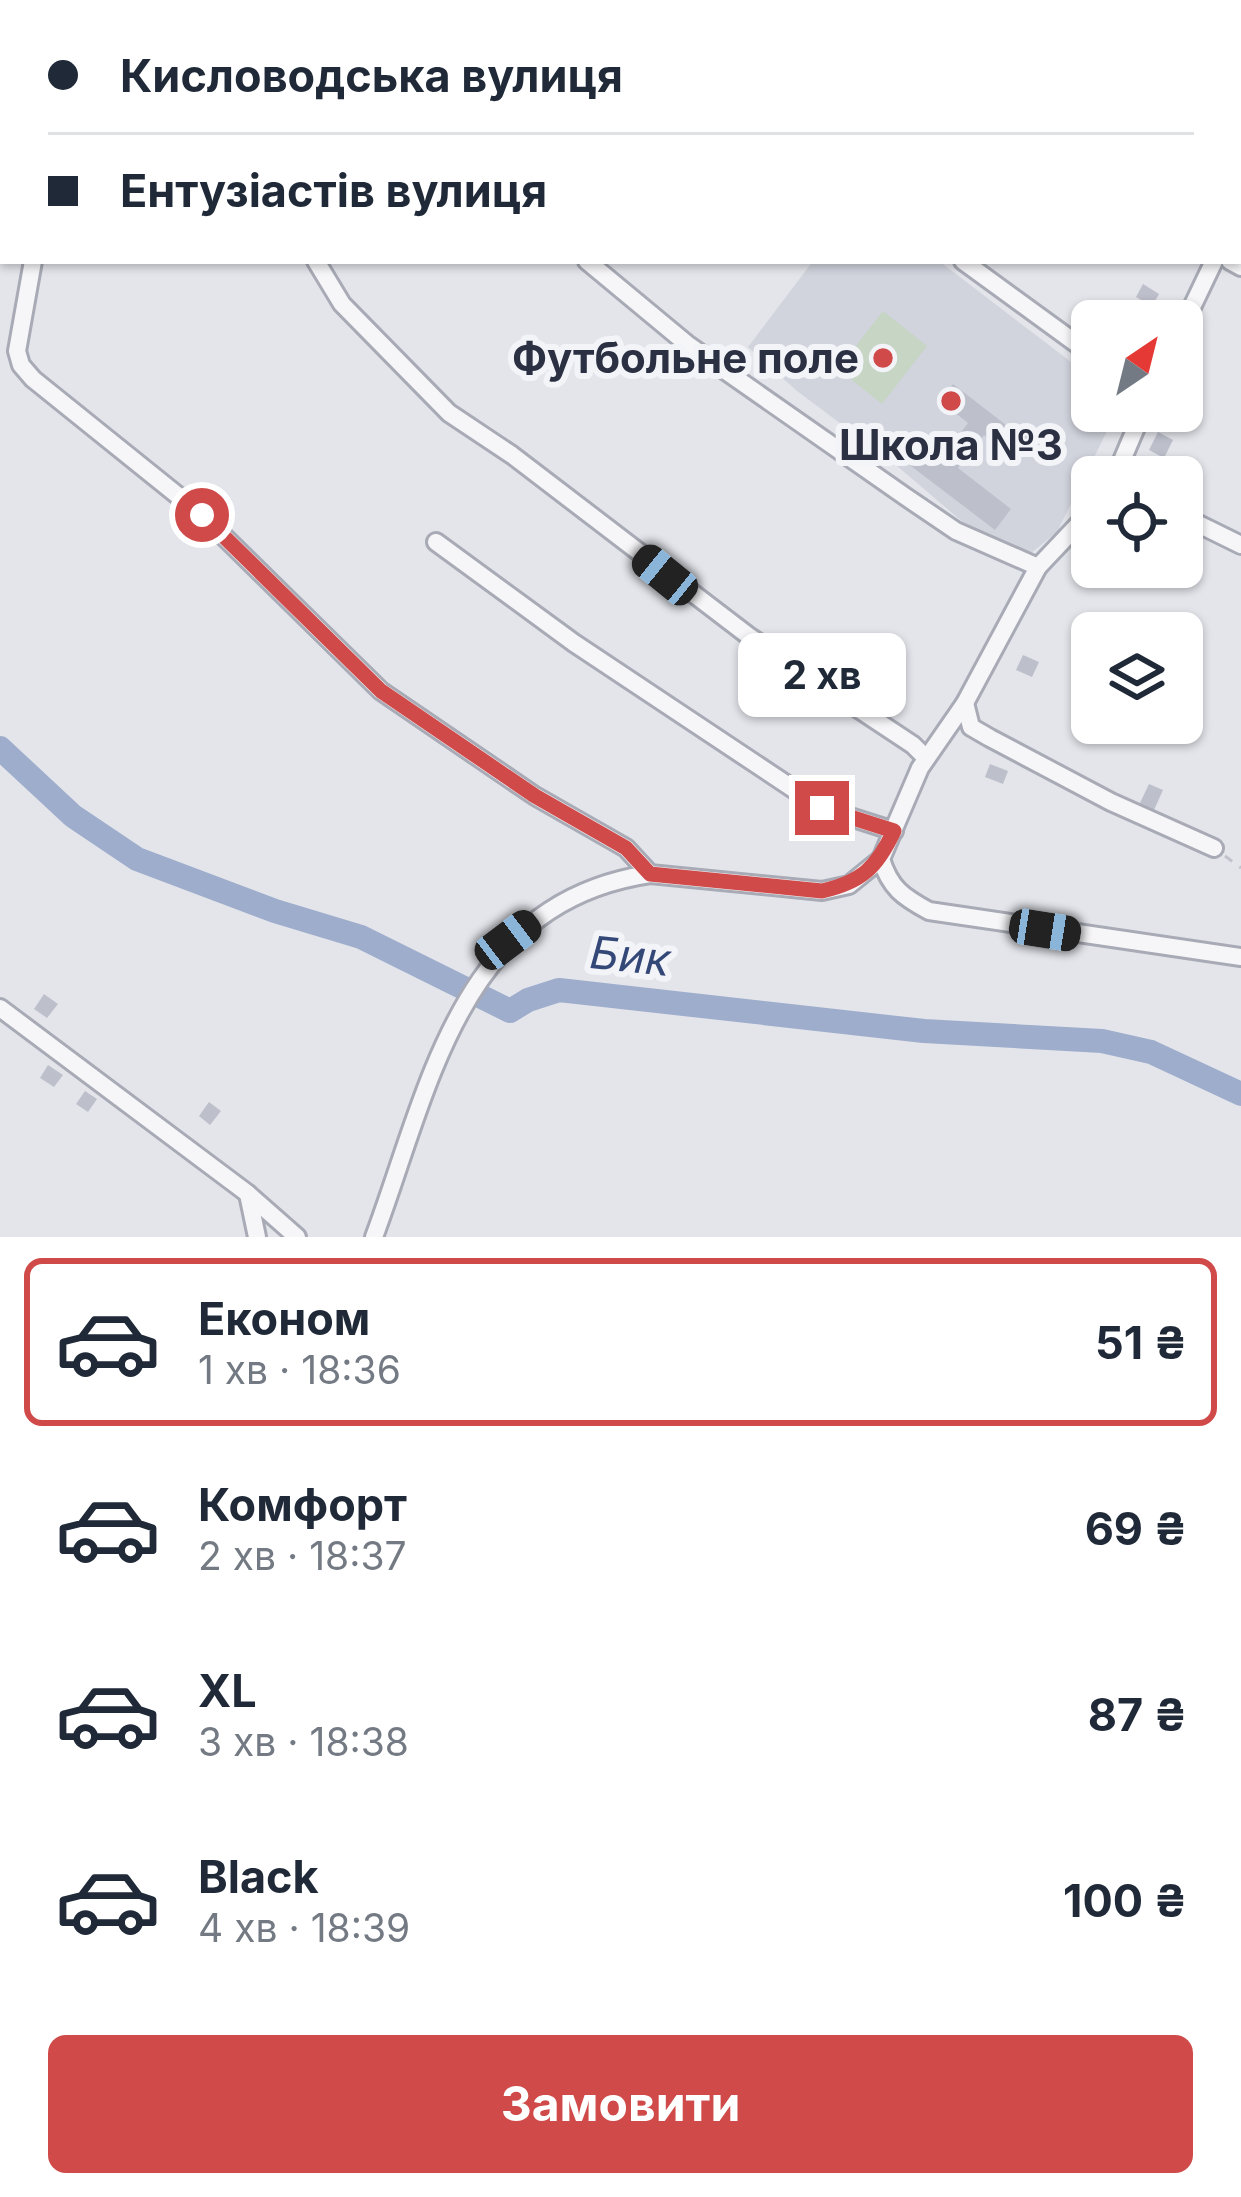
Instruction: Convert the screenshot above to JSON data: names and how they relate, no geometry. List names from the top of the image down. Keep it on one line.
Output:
{"water":["Бик"],"places":["Футбольне поле","Школа №3"],"north":"top right","page":{"banner":["Кисловодська вулиця","Ентузіастів вулиця"],"bubble":"2 хв","list":[{"name":"Економ","note":"1 хв · 18:36","value":"51 ₴"},{"name":"Комфорт","note":"2 хв · 18:37","value":"69 ₴"},{"name":"XL","note":"3 хв · 18:38","value":"87 ₴"},{"name":"Black","note":"4 хв · 18:39","value":"100 ₴"}],"buttons":"Замовити"}}
